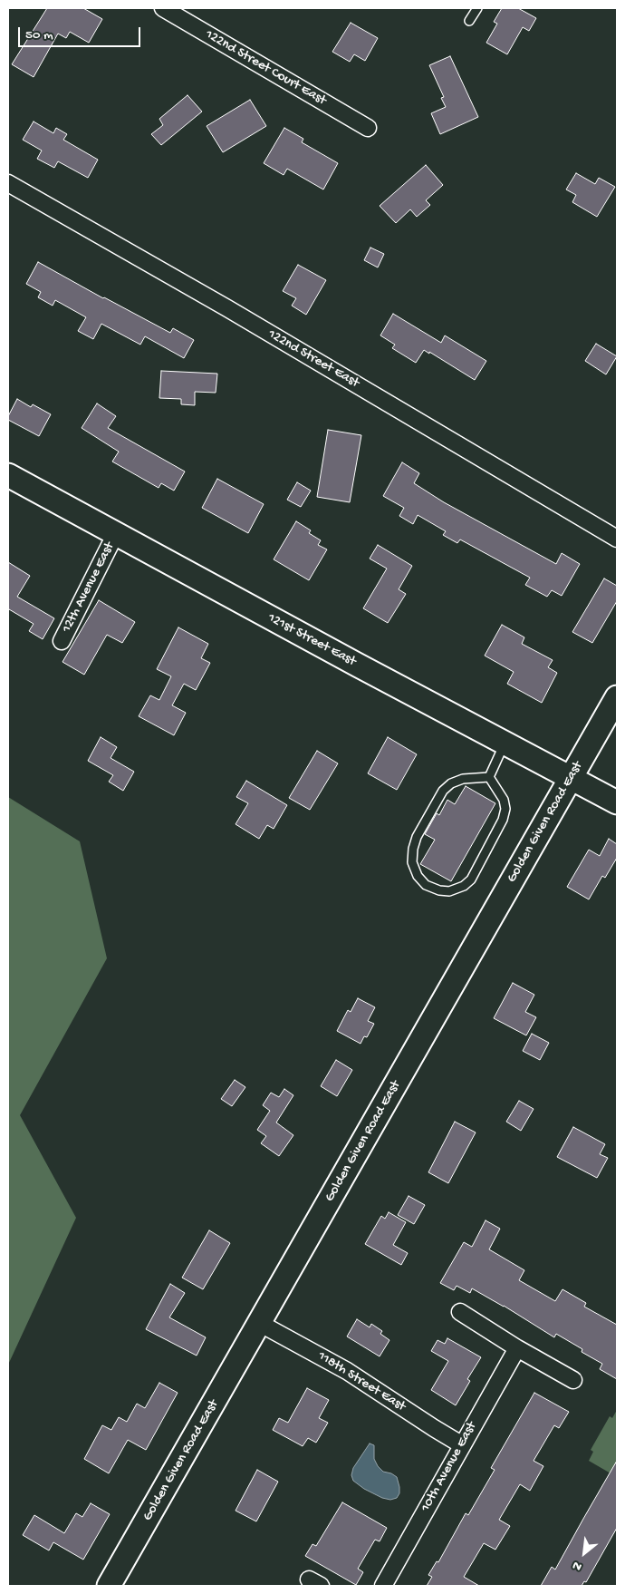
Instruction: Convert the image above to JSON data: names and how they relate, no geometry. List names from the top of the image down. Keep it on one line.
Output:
{"streets":{"street":["122nd Street Court East","122nd Street East","12th Avenue East","121st Street East","Golden Given Road East","118th Street East","10th Avenue East"]},"crossings":[["12th Avenue East","121st Street East"],["121st Street East","Golden Given Road East"],["Golden Given Road East","118th Street East"],["118th Street East","10th Avenue East"]],"scale_bar":"50 m","north":"bottom left"}
